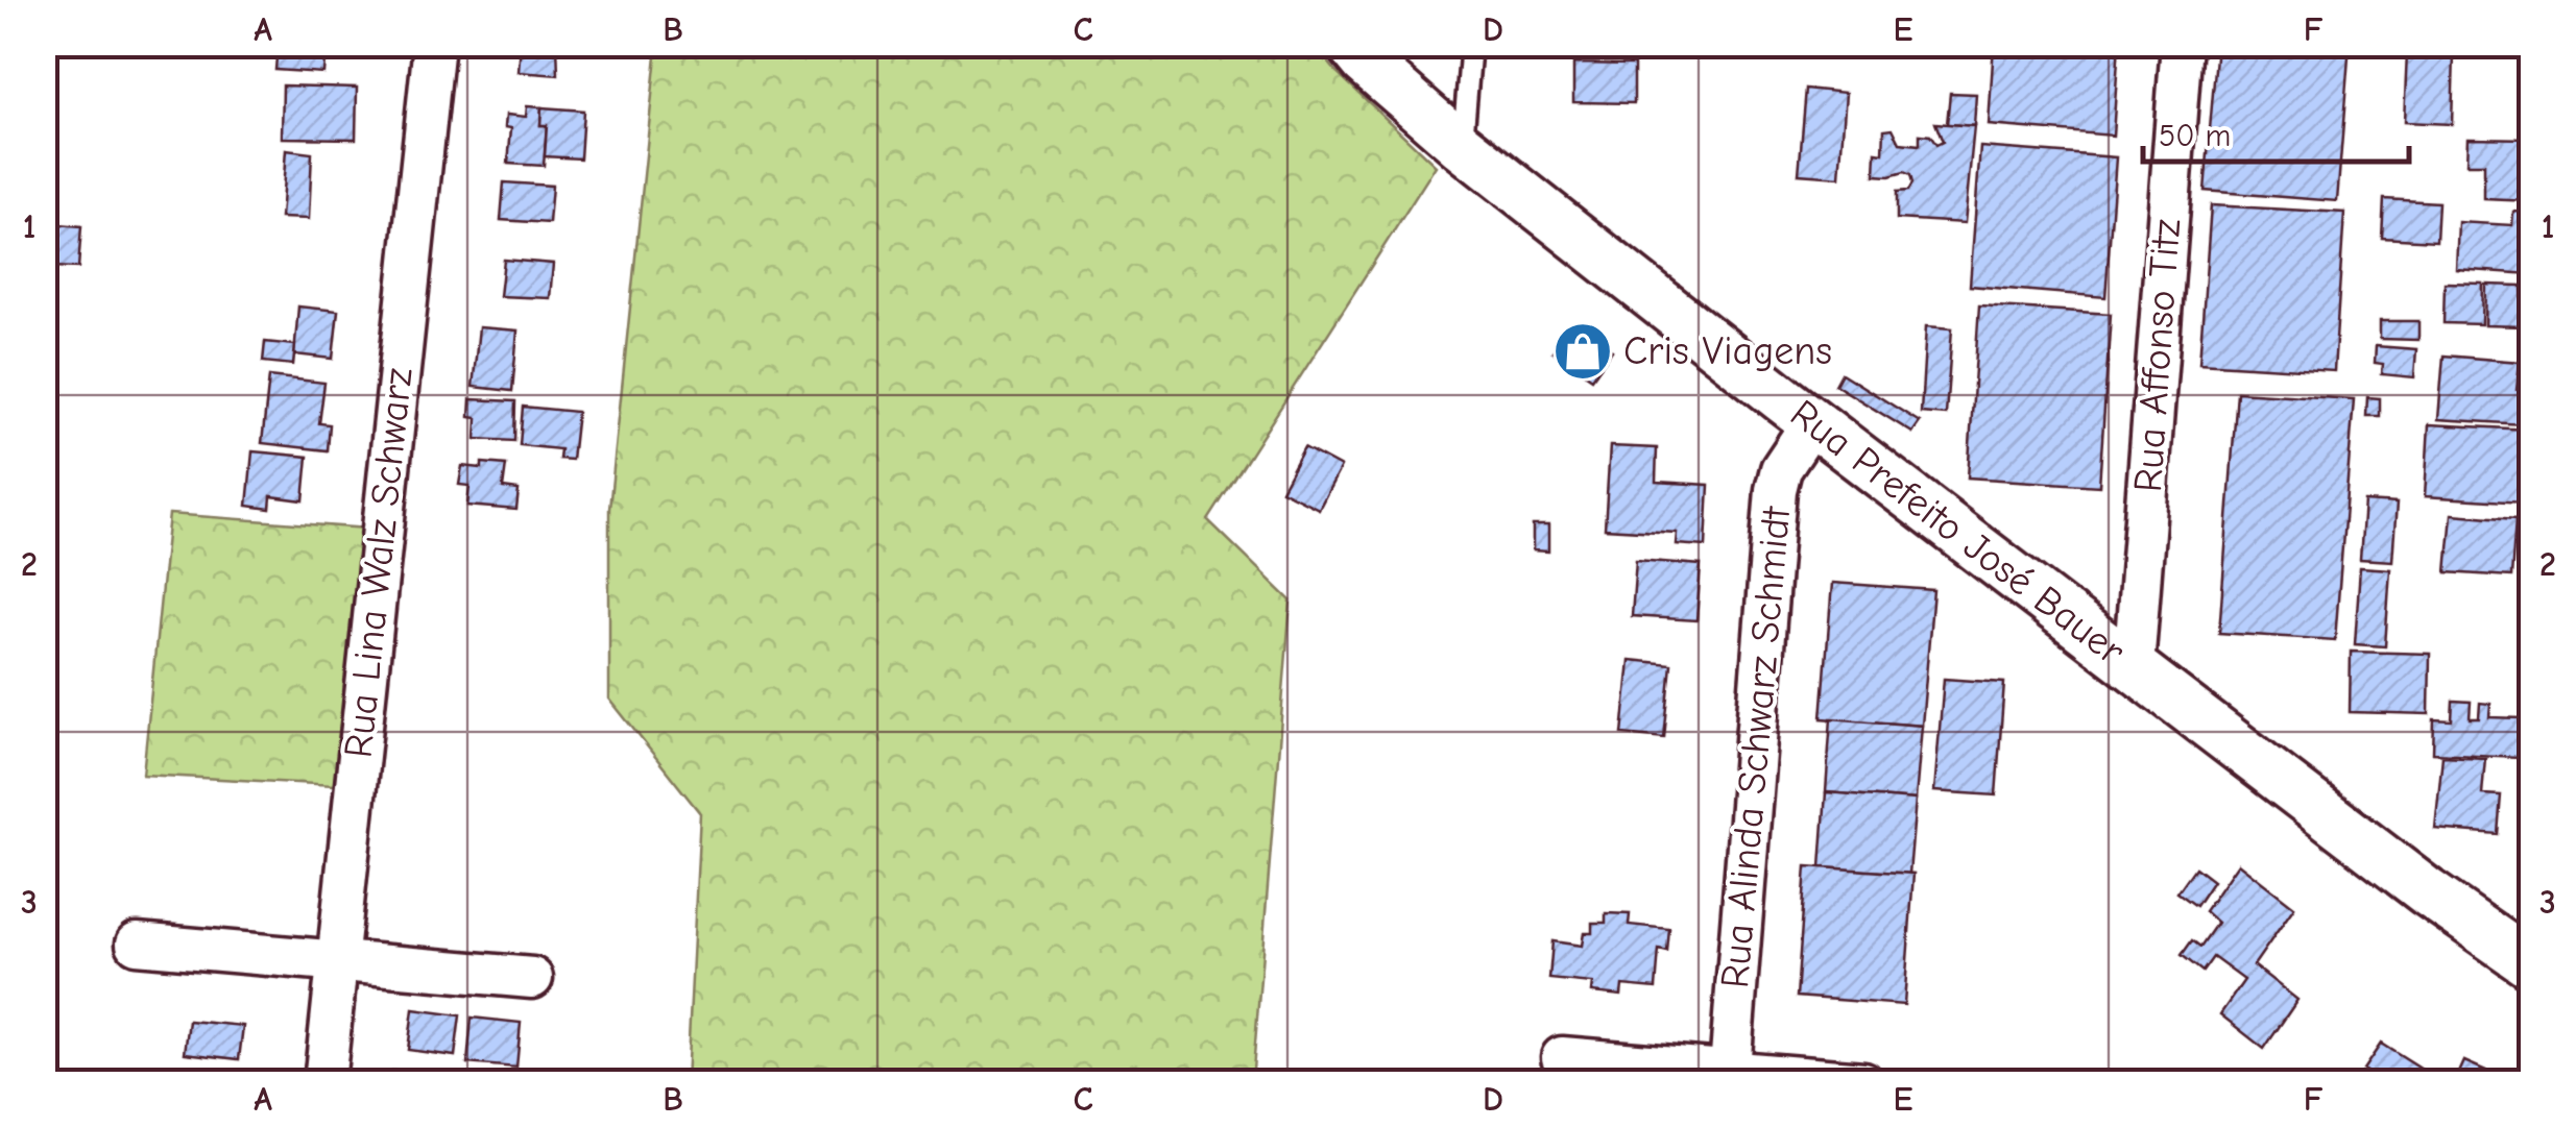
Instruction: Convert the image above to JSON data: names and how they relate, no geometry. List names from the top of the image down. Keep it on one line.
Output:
{"streets":{"street":["Rua Affonso Titz","Rua Prefeito José Bauer","Rua Lina Walz Schwarz","Rua Alinda Schwarz Schmidt"]},"crossings":[["Rua Affonso Titz","Rua Prefeito José Bauer"],["Rua Prefeito José Bauer","Rua Alinda Schwarz Schmidt"]],"places":{"shop":["Cris Viagens"]},"scale_bar":"50 m","grid":{"columns":["A","B","C","D","E","F"],"rows":["1","2","3"]}}
